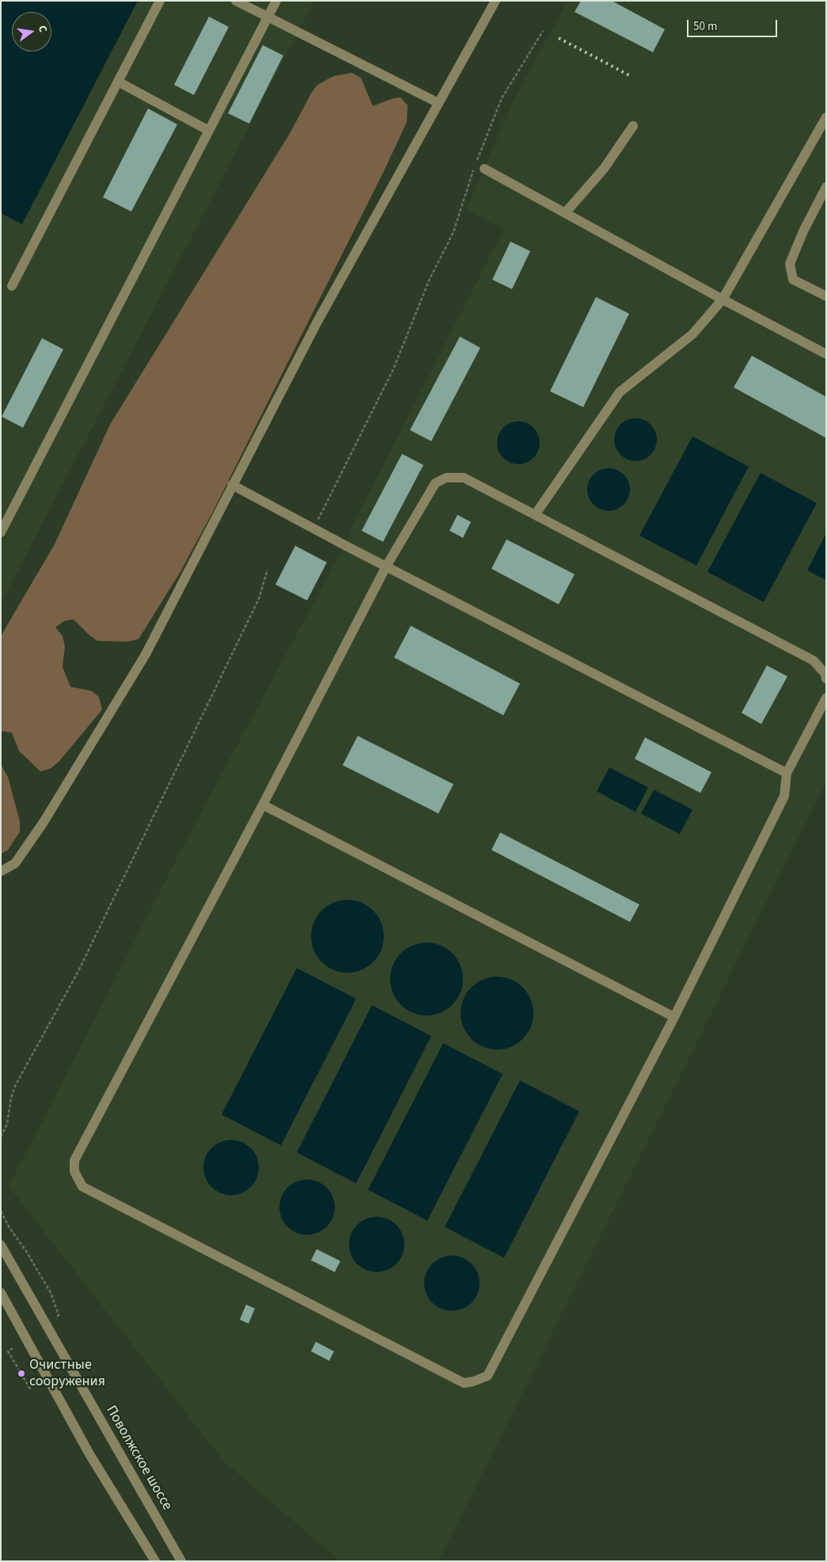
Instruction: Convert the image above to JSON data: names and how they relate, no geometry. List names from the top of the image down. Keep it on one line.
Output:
{"streets":{"street":["Поволжское шоссе"]},"places":["Очистные сооружения"],"scale_bar":"50 m","north":"right"}
